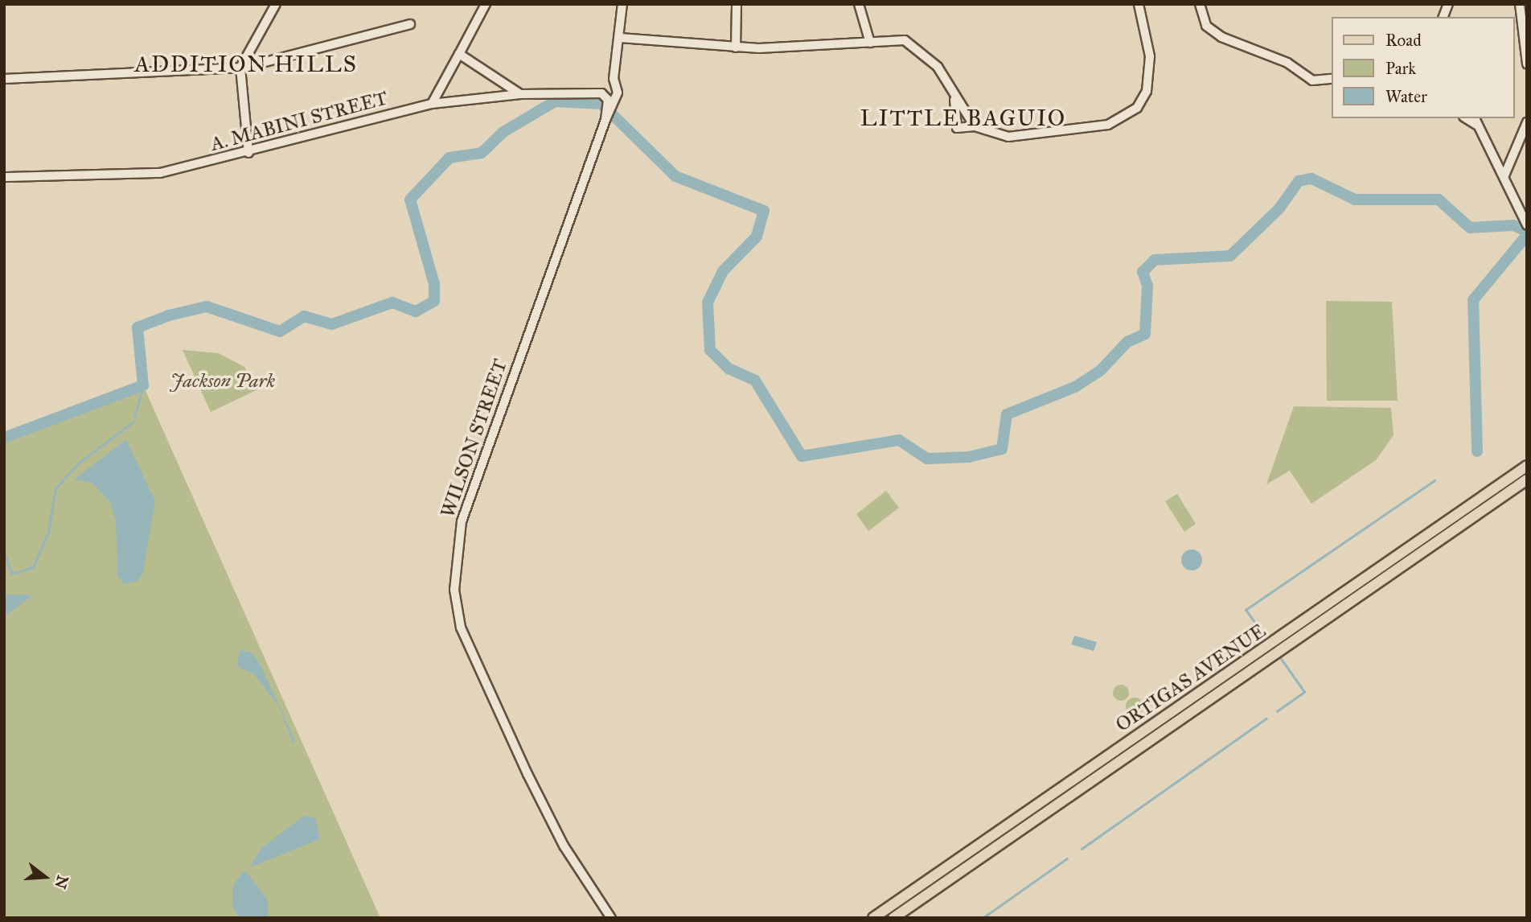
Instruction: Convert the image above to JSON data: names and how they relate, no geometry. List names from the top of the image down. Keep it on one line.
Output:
{"streets":{"main road":["A. MABINI STREET","WILSON STREET","ORTIGAS AVENUE"]},"crossings":[["A. MABINI STREET","WILSON STREET"]],"districts":["ADDITION HILLS","LITTLE BAGUIO"],"parks":["Jackson Park"],"legend":["Road","Park","Water"],"north":"right"}
